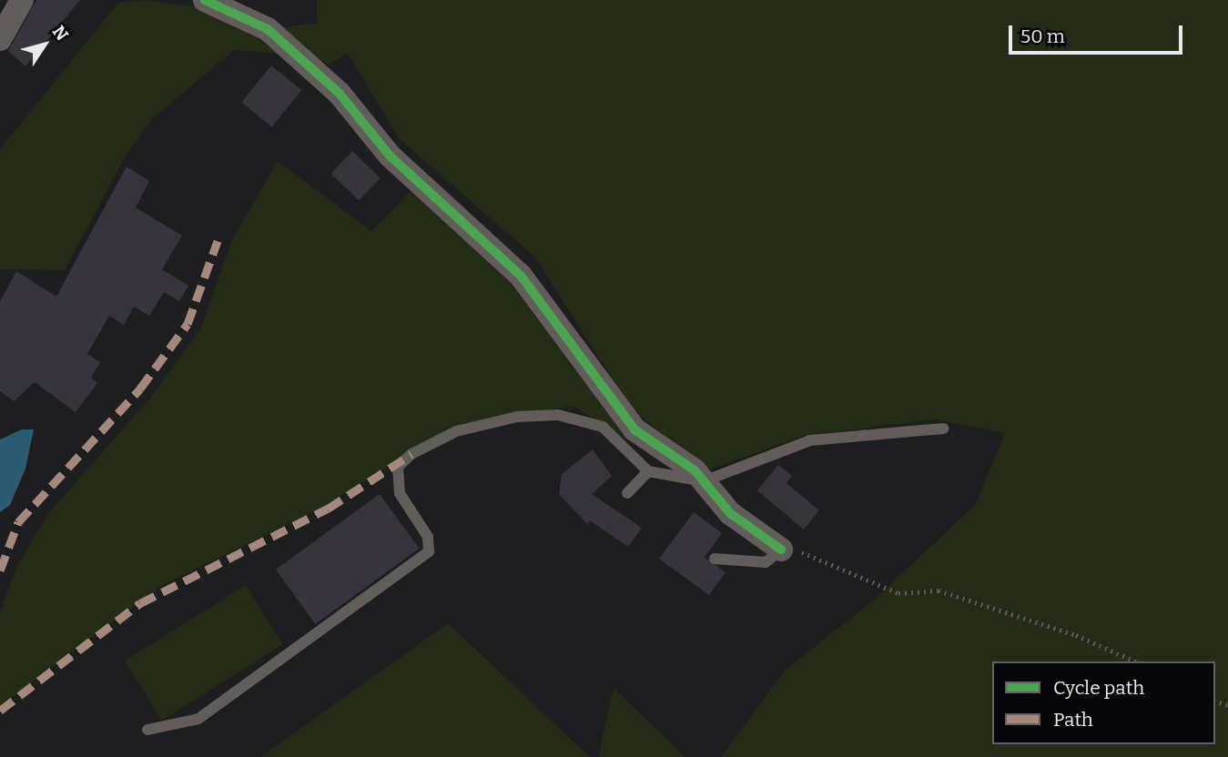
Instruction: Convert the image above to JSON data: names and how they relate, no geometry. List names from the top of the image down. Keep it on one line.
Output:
{"legend":["Cycle path","Path"],"scale_bar":"50 m","north":"top right"}
